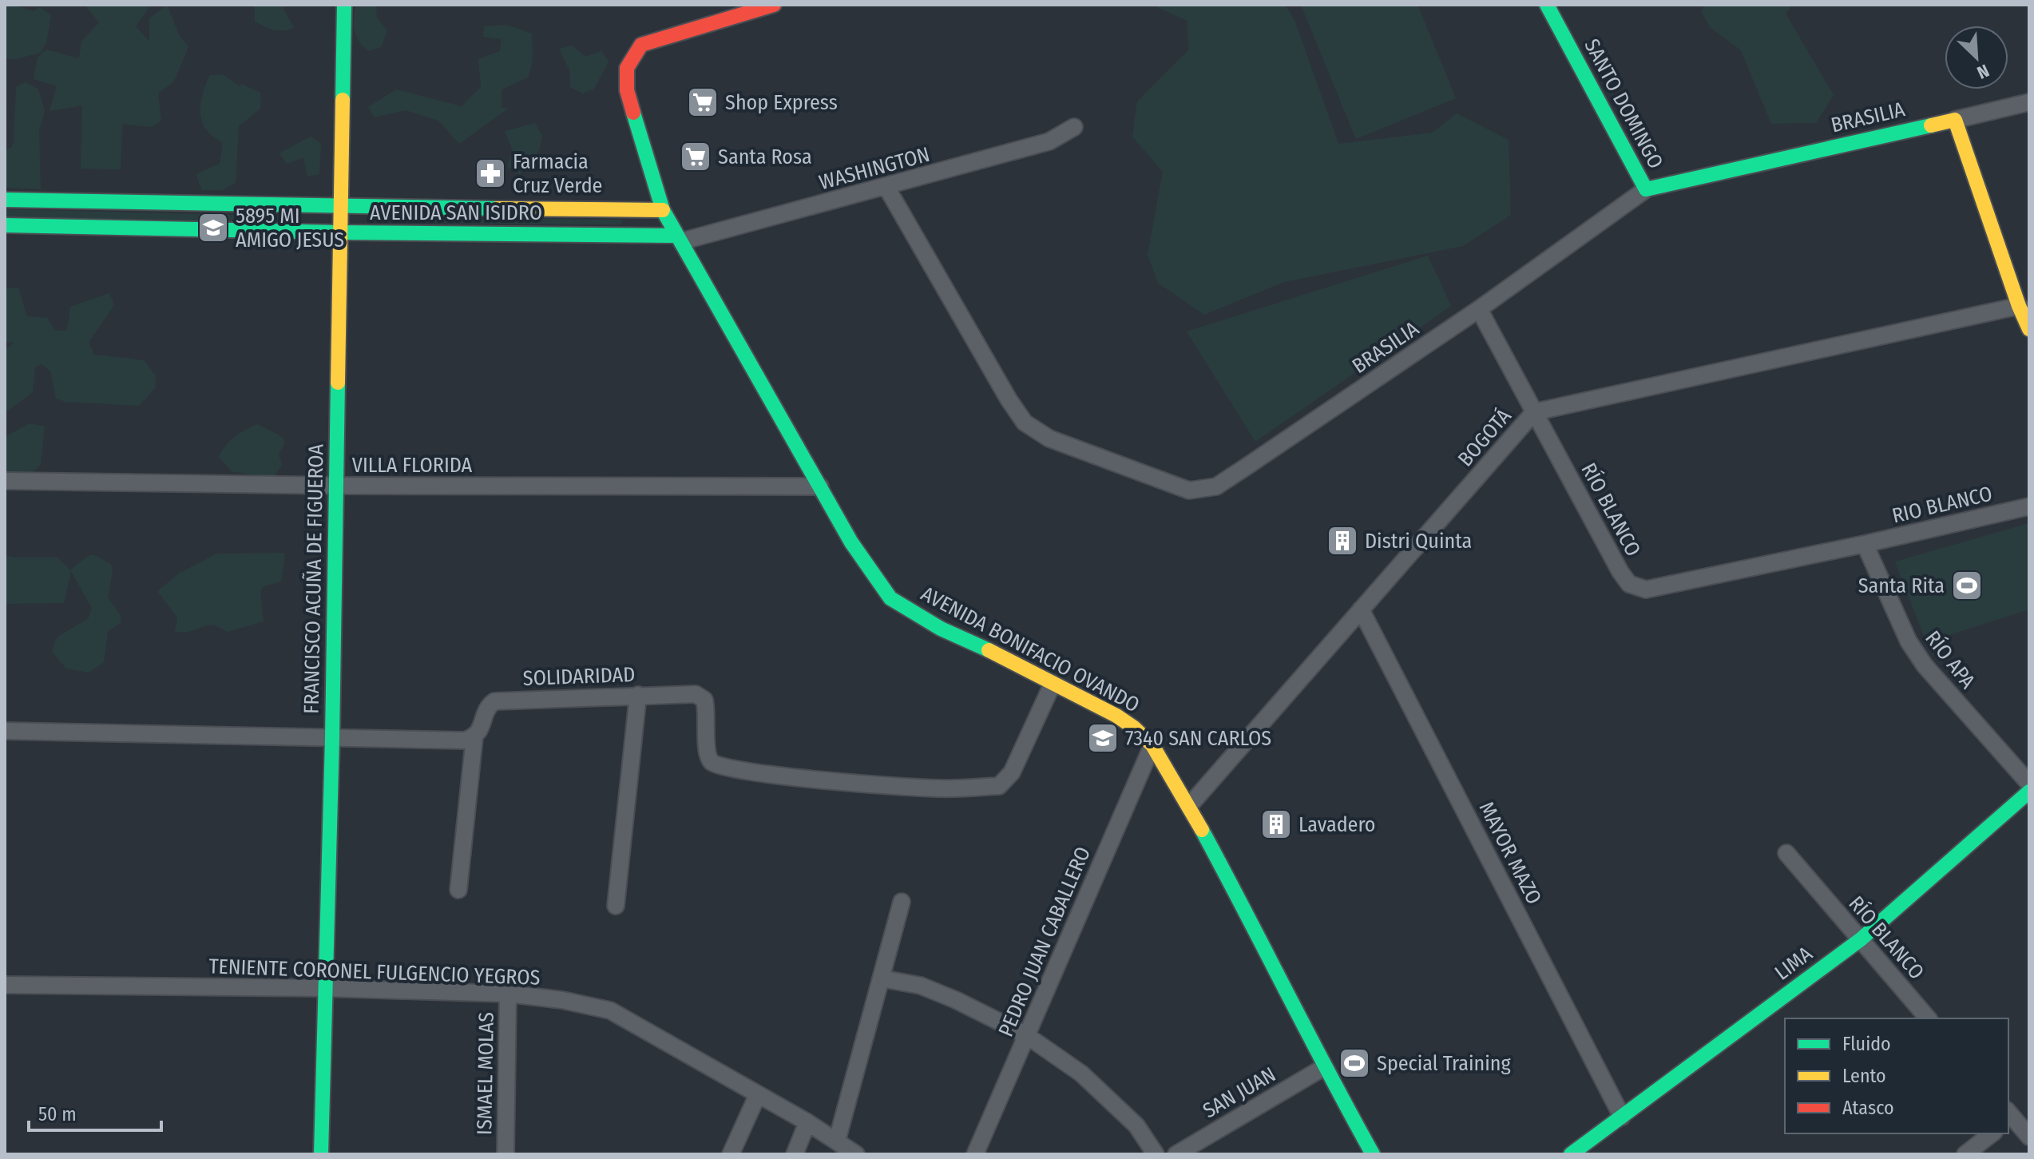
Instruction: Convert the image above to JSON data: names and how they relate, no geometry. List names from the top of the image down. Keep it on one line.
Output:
{"streets":{"main road":["SANTO DOMINGO","BRASILIA","AVENIDA SAN ISIDRO","FRANCISCO ACUÑA DE FIGUEROA","AVENIDA BONIFACIO OVANDO","LIMA"],"street":["WASHINGTON","BOGOTÁ","VILLA FLORIDA","RIO BLANCO","RÍO BLANCO","RÍO APA","SOLIDARIDAD","MAYOR MAZO","PEDRO JUAN CABALLERO","TENIENTE CORONEL FULGENCIO YEGROS","ISMAEL MOLAS","SAN JUAN"]},"crossings":[["SANTO DOMINGO","BRASILIA"],["BRASILIA","WASHINGTON"],["BRASILIA","RÍO BLANCO"],["WASHINGTON","AVENIDA SAN ISIDRO"],["WASHINGTON","AVENIDA BONIFACIO OVANDO"],["AVENIDA SAN ISIDRO","FRANCISCO ACUÑA DE FIGUEROA"],["AVENIDA SAN ISIDRO","AVENIDA BONIFACIO OVANDO"],["BOGOTÁ","RÍO BLANCO"],["BOGOTÁ","AVENIDA BONIFACIO OVANDO"],["BOGOTÁ","MAYOR MAZO"],["VILLA FLORIDA","FRANCISCO ACUÑA DE FIGUEROA"],["VILLA FLORIDA","AVENIDA BONIFACIO OVANDO"],["RIO BLANCO","RÍO BLANCO"],["RIO BLANCO","RÍO APA"],["RÍO BLANCO","RÍO APA"],["RÍO BLANCO","LIMA"],["FRANCISCO ACUÑA DE FIGUEROA","TENIENTE CORONEL FULGENCIO YEGROS"],["AVENIDA BONIFACIO OVANDO","SOLIDARIDAD"],["AVENIDA BONIFACIO OVANDO","PEDRO JUAN CABALLERO"],["AVENIDA BONIFACIO OVANDO","SAN JUAN"],["MAYOR MAZO","LIMA"],["TENIENTE CORONEL FULGENCIO YEGROS","ISMAEL MOLAS"]],"places":{"supermarket":["Shop Express","Santa Rosa"],"pharmacy":["Farmacia Cruz Verde"],"school or university":["5895 MI AMIGO JESUS","7340 SAN CARLOS"],"building":["Distri Quinta","Lavadero"],"sports":["Santa Rita","Special Training"]},"legend":["Fluido","Lento","Atasco"],"scale_bar":"50 m","north":"bottom right"}
